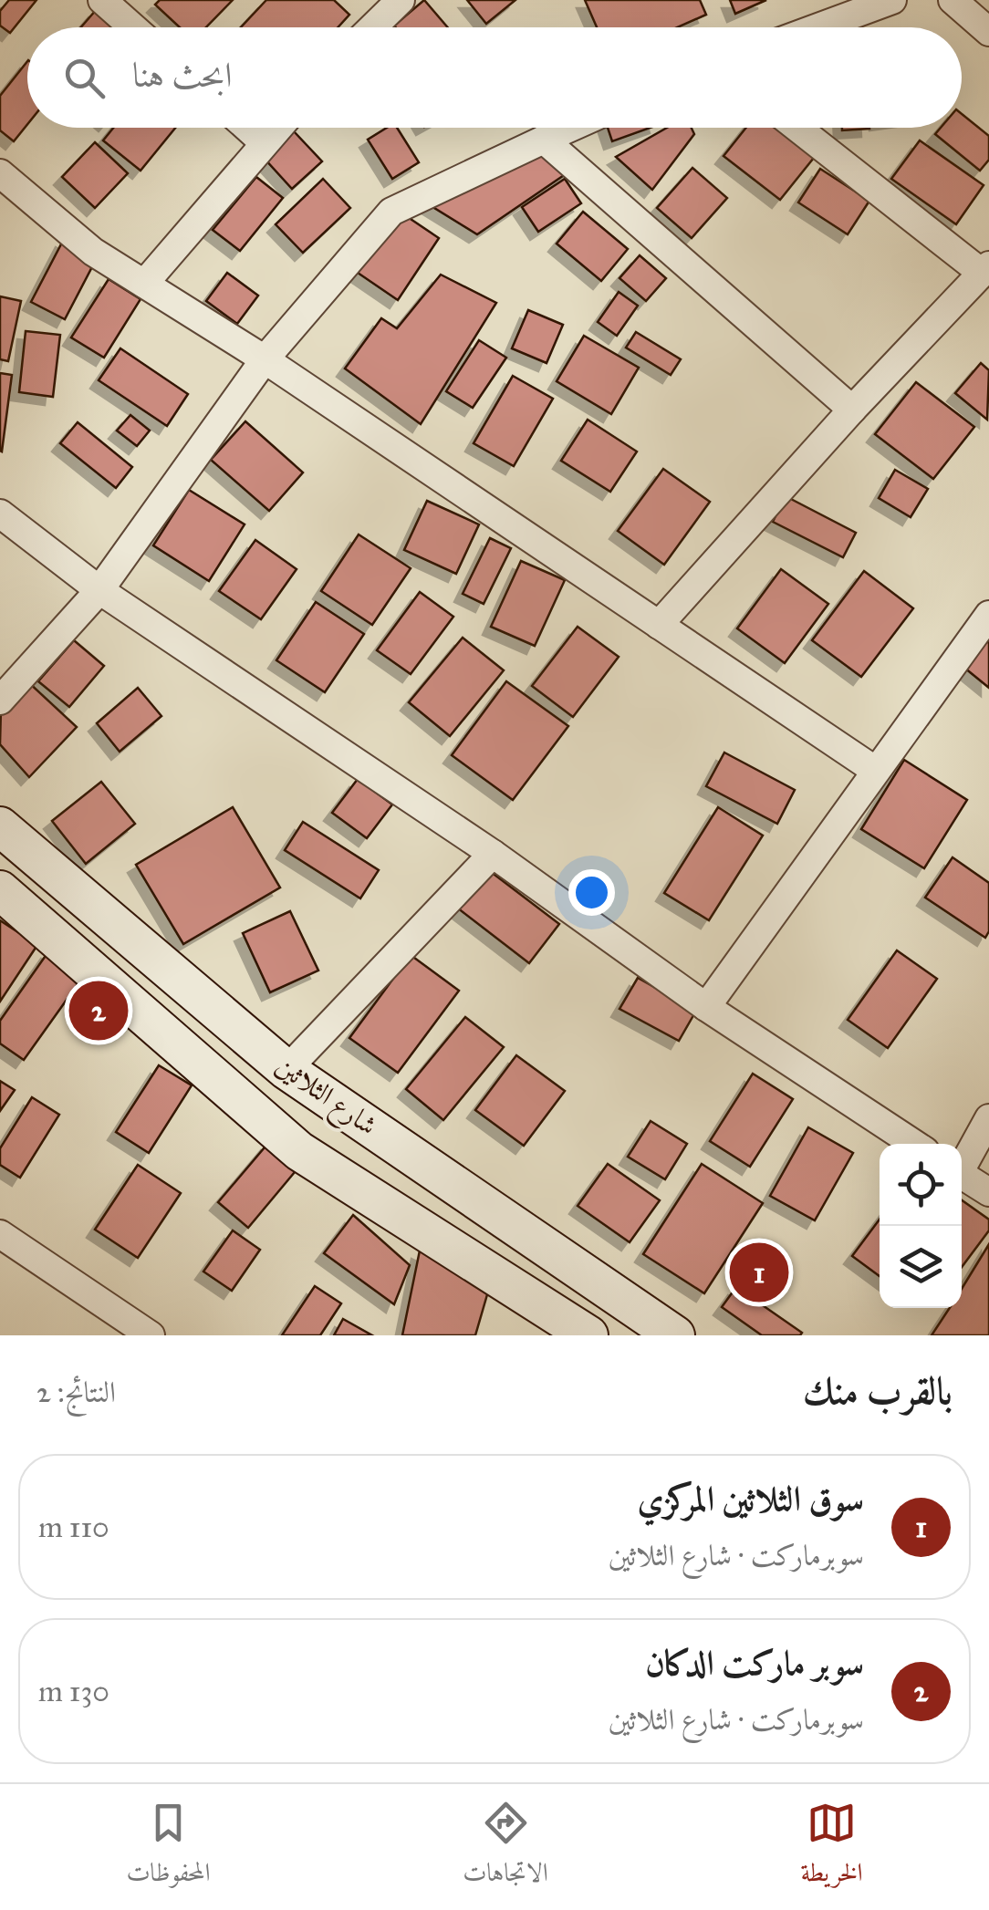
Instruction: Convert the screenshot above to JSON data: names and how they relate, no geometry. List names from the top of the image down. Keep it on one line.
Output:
{"streets":{"street":["شارع الثلاثين"]},"page":{"search":"ابحث هنا","pins":["2","1"],"heading":["بالقرب منك","النتائج: 2"],"list":[{"mark":"1","name":"سوق الثلاثين المركزي","note":"سوبرماركت · شارع الثلاثين","value":"110 m"},{"mark":"2","name":"سوبر ماركت الدكان","note":"سوبرماركت · شارع الثلاثين","value":"130 m"}],"nav":["الخريطة","الاتجاهات","المحفوظات"]}}
